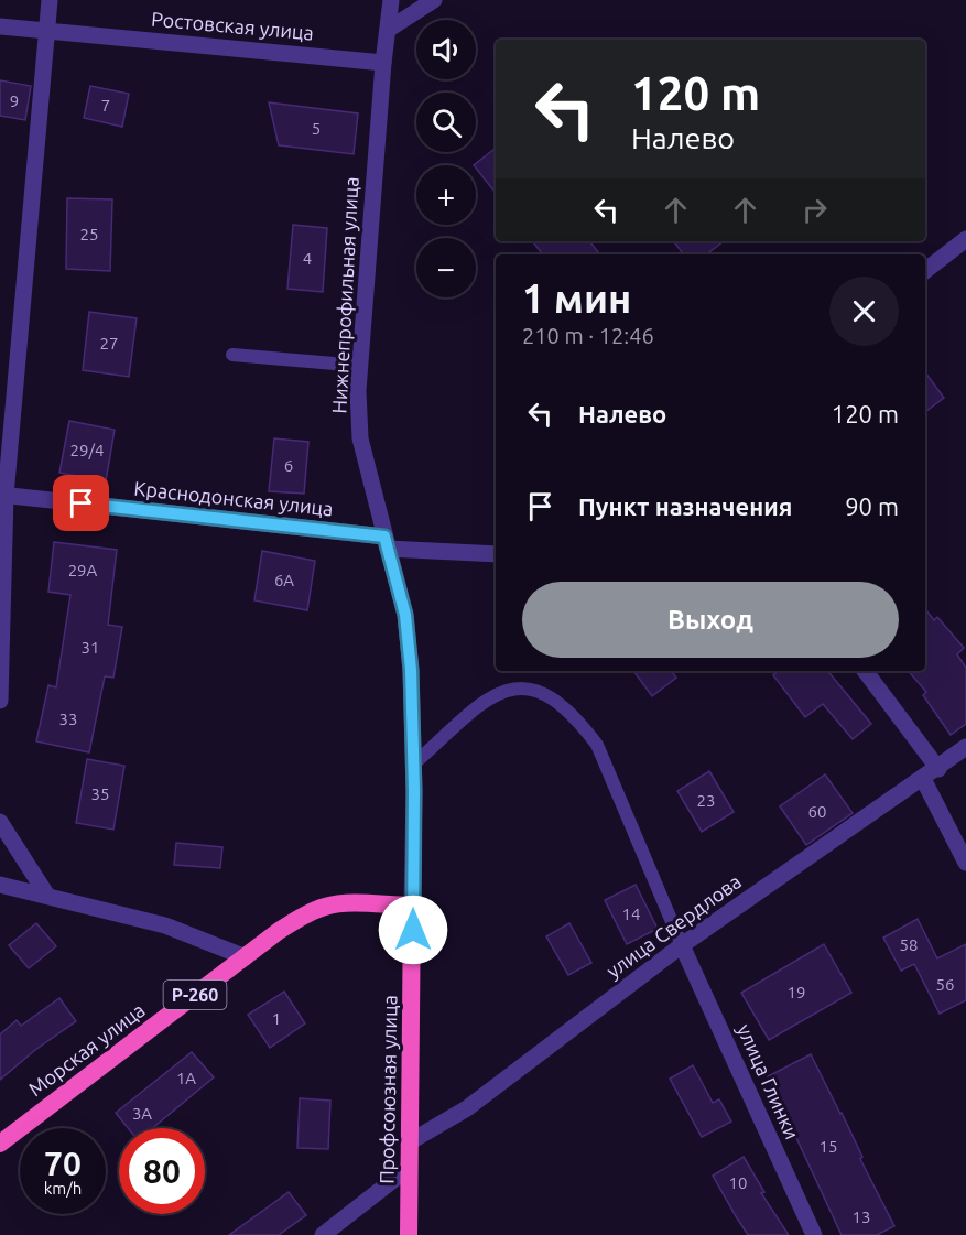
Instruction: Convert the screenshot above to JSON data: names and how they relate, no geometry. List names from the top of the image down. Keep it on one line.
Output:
{"streets":{"highway":["Р-260","Морская улица","Профсоюзная улица"],"street":["Ростовская улица","Нижнепрофильная улица","Краснодонская улица","улица Свердлова","улица Глинки"]},"crossings":[["Ростовская улица","Нижнепрофильная улица"],["Нижнепрофильная улица","Краснодонская улица"],["Нижнепрофильная улица","Морская улица"],["Нижнепрофильная улица","Профсоюзная улица"],["улица Свердлова","улица Глинки"],["улица Свердлова","Профсоюзная улица"],["Морская улица","Профсоюзная улица"]],"house_numbers":["9","7","5","25","4","27","29/4","6","29А","6А","31","33","35","23","60","14","58","56","19","1","1А","3А","15","10","13"],"page":{"map_buttons":["+","−"],"turn":["120 m","Налево"],"heading":["1 мин","210 m · 12:46"],"list":[{"name":"Налево","value":"120 m"},{"name":"Пункт назначения","value":"90 m"}],"buttons":"Выход","speed":"70 km/h","limit":"80"}}
